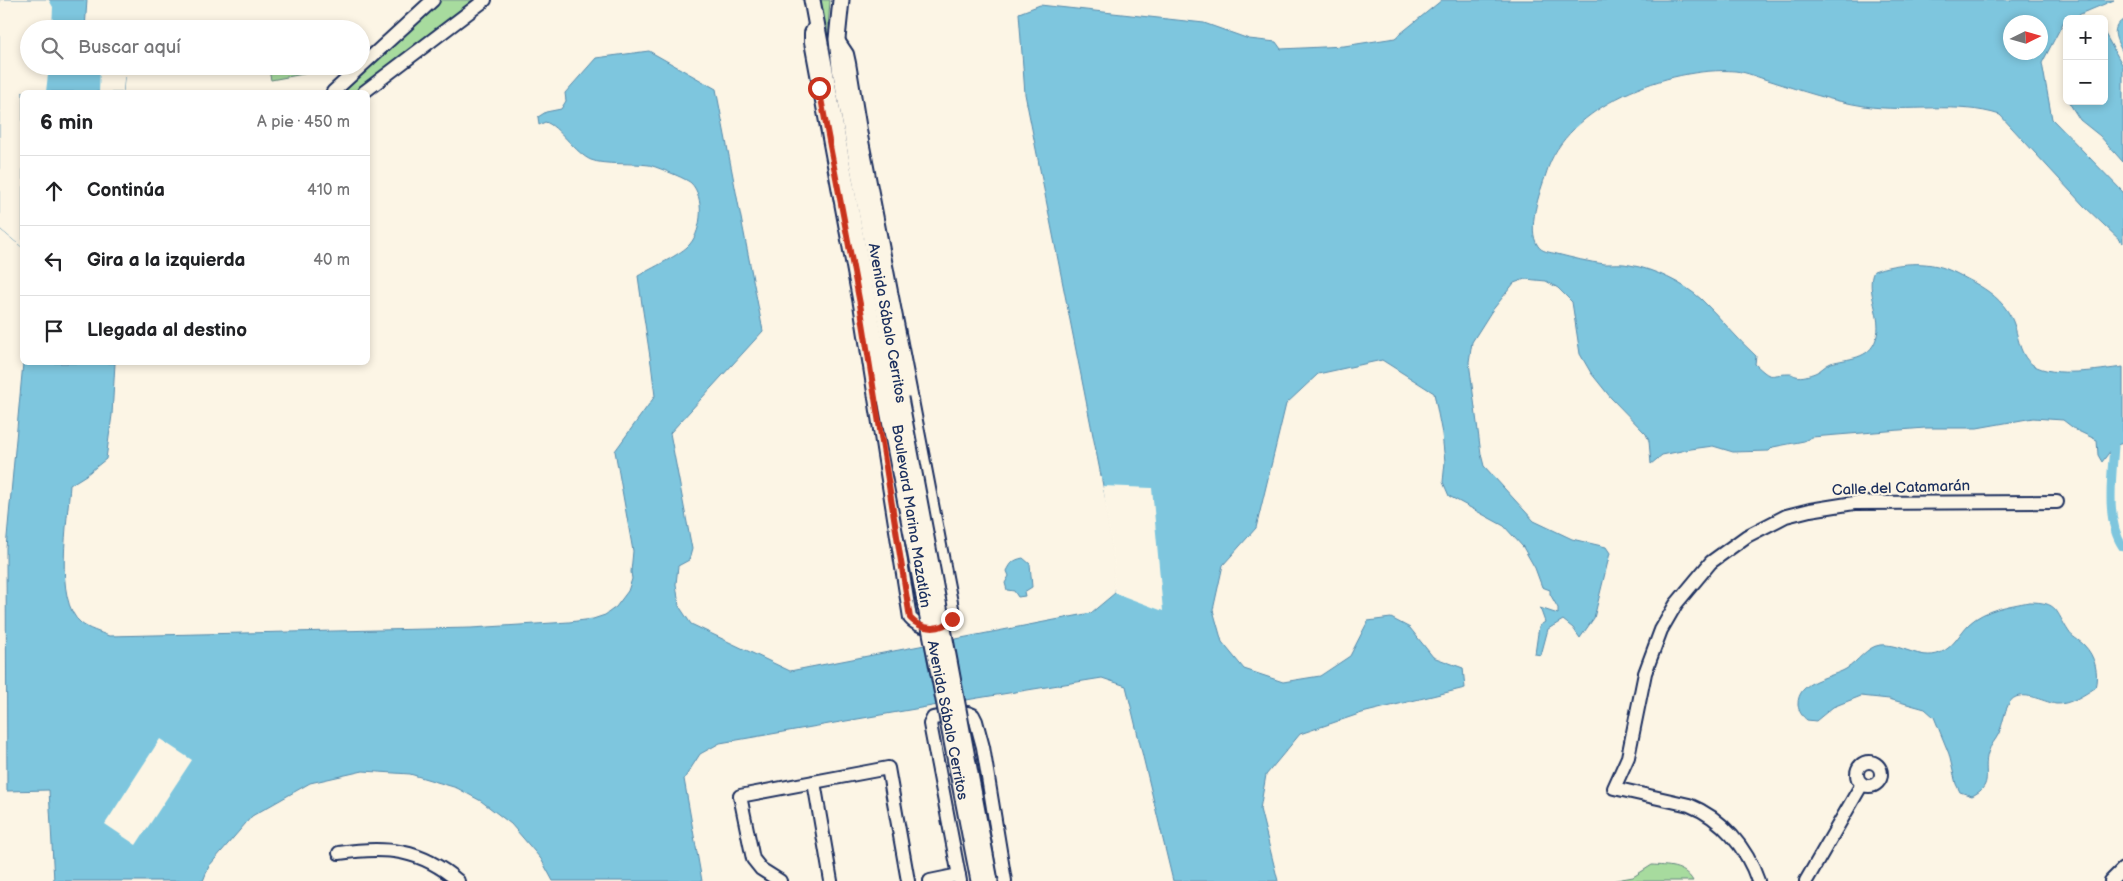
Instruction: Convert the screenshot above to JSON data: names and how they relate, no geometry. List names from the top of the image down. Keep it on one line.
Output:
{"streets":{"main road":["Avenida Sábalo Cerritos"],"street":["Calle del Catamarán","Boulevard Marina Mazatlán"]},"crossings":[["Avenida Sábalo Cerritos","Boulevard Marina Mazatlán"]],"north":"right","page":{"map_buttons":["+","−"],"search":"Buscar aquí","heading":["6 min","A pie · 450 m"],"list":[["Continúa","410 m"],["Gira a la izquierda","40 m"],"Llegada al destino"]}}
